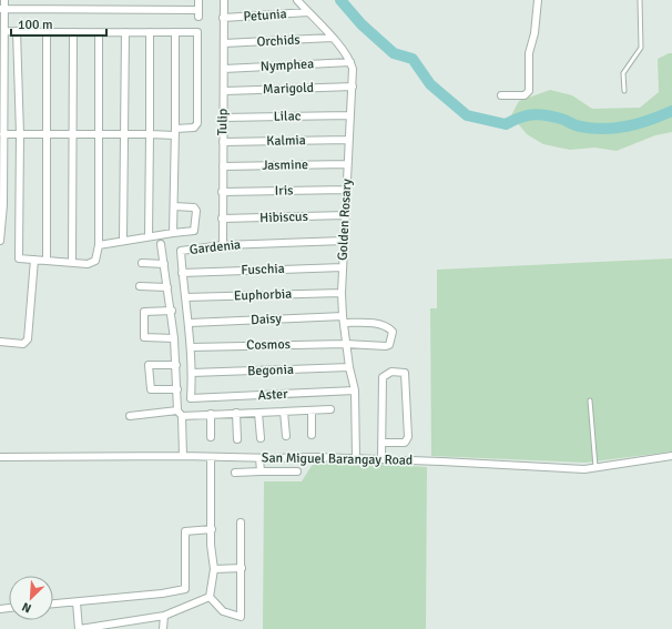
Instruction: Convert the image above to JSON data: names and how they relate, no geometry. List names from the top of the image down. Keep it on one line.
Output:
{"streets":{"street":["Petunia","Orchids","Nymphea","Marigold","Lilac","Tulip","Kalmia","Jasmine","Iris","Hibiscus","Golden Rosary","Gardenia","Fuschia","Euphorbia","Daisy","Cosmos","Begonia","Aster","San Miguel Barangay Road"]},"crossings":[["Petunia","Tulip"],["Orchids","Tulip"],["Nymphea","Tulip"],["Nymphea","Golden Rosary"],["Marigold","Tulip"],["Marigold","Golden Rosary"],["Lilac","Tulip"],["Lilac","Golden Rosary"],["Tulip","Kalmia"],["Tulip","Jasmine"],["Tulip","Iris"],["Tulip","Hibiscus"],["Tulip","Gardenia"],["Kalmia","Golden Rosary"],["Jasmine","Golden Rosary"],["Iris","Golden Rosary"],["Hibiscus","Golden Rosary"],["Golden Rosary","Gardenia"],["Golden Rosary","Fuschia"],["Golden Rosary","Euphorbia"],["Golden Rosary","Daisy"],["Golden Rosary","Cosmos"],["Golden Rosary","Begonia"],["Golden Rosary","Aster"],["Golden Rosary","San Miguel Barangay Road"],["Gardenia","Fuschia"],["Gardenia","Euphorbia"],["Gardenia","Daisy"],["Gardenia","Cosmos"],["Gardenia","Begonia"],["Gardenia","Aster"],["Daisy","Cosmos"]],"scale_bar":"100 m","north":"bottom left"}
